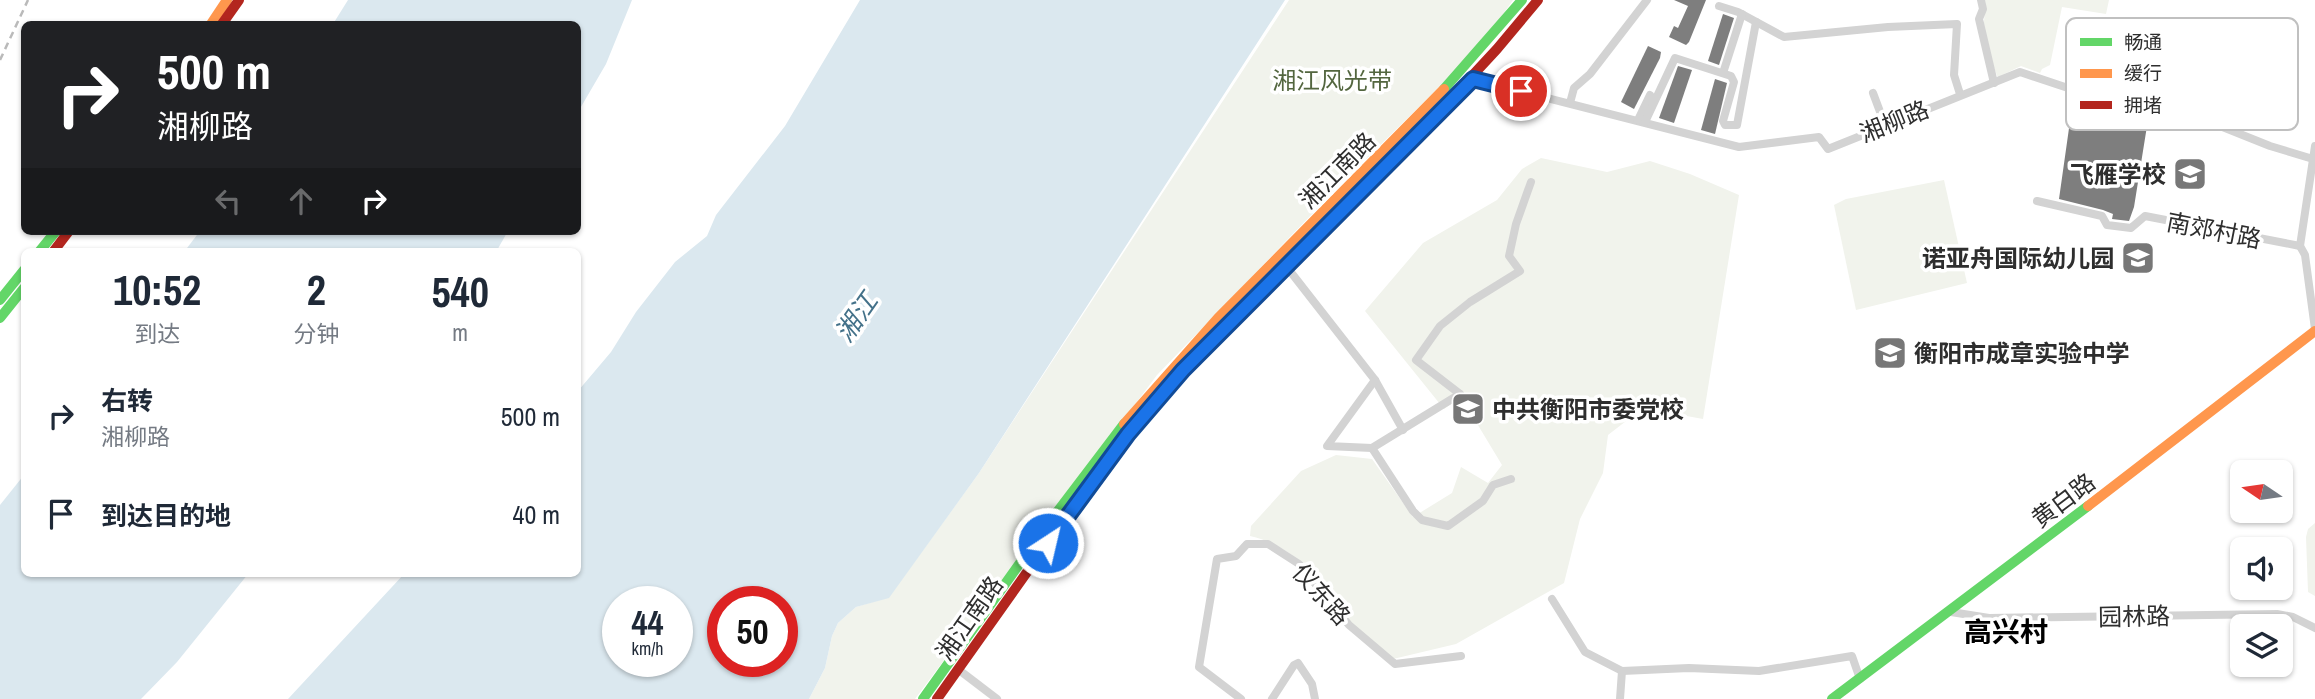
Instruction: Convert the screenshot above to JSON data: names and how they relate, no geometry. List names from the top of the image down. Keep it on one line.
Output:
{"streets":{"main road":["湘江南路","黄白路"],"street":["湘柳路","南郊村路","仪东路","园林路"]},"crossings":[["湘柳路","湘江南路"],["黄白路","园林路"]],"districts":["高兴村"],"water":["湘江"],"parks":["湘江风光带"],"places":{"school or university":["飞雁学校","诺亚舟国际幼儿园","衡阳市成章实验中学","中共衡阳市委党校"]},"legend":["畅通","缓行","拥堵"],"north":"left","page":{"turn":["500 m","湘柳路"],"eta":["10:52","到达","2","分钟","540","m"],"list":[{"name":"右转","note":"湘柳路","value":"500 m"},{"name":"到达目的地","value":"40 m"}],"speed":"44 km/h","limit":"50"}}
